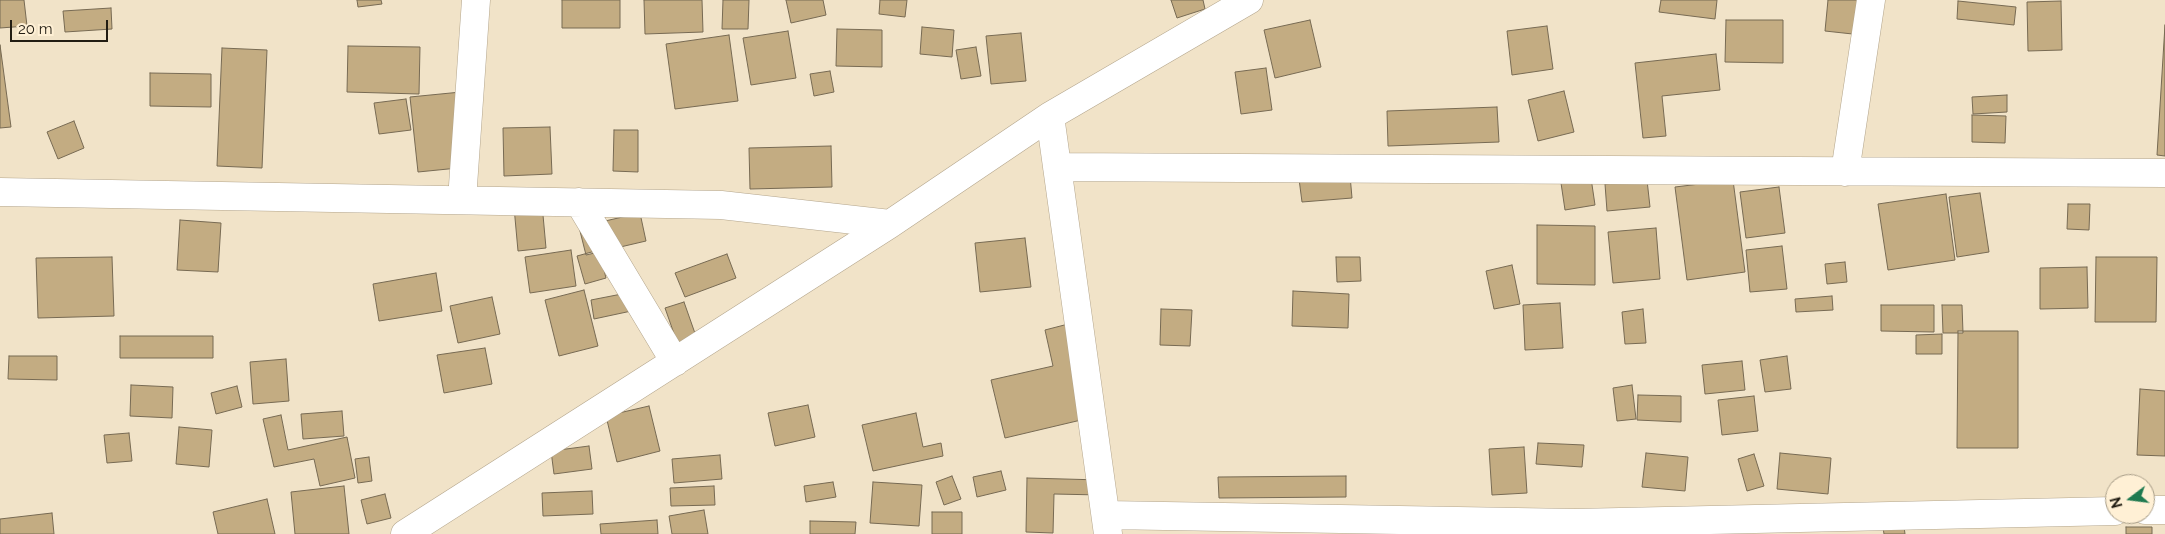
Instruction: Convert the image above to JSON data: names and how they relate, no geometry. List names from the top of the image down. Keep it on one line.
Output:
{"scale_bar":"20 m","north":"left"}
